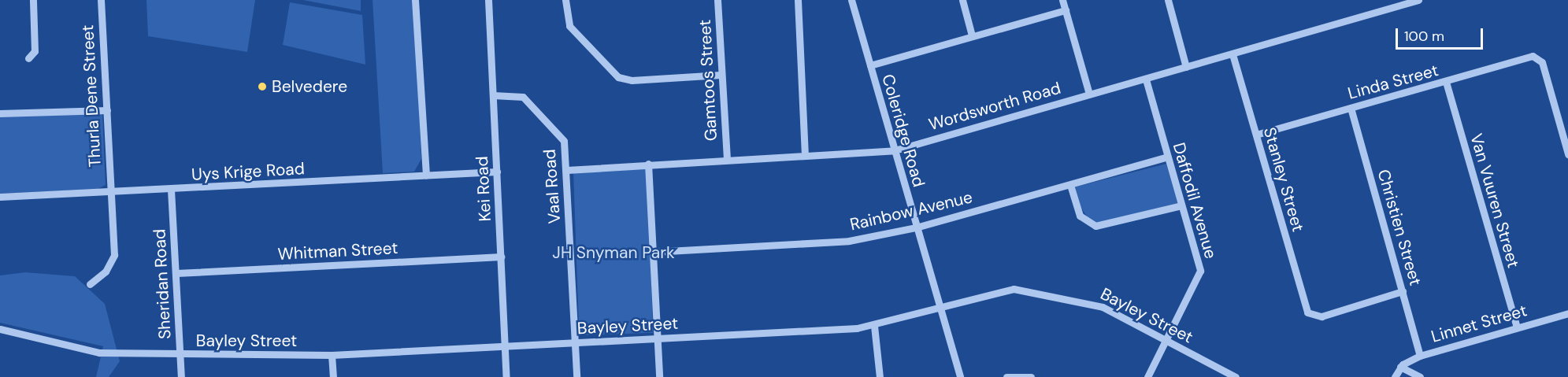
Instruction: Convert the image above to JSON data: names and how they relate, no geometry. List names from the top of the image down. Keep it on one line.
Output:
{"streets":{"street":["Gamtoos Street","Linda Street","Thurla Dene Street","Wordsworth Road","Coleridge Road","Uys Krige Road","Stanley Street","Vaal Road","Kei Road","Daffodil Avenue","Van Vuuren Street","Rainbow Avenue","Christien Street","Whitman Street","Sheridan Road","Bayley Street","Linnet Street"]},"crossings":[["Gamtoos Street","Wordsworth Road"],["Linda Street","Stanley Street"],["Linda Street","Van Vuuren Street"],["Linda Street","Christien Street"],["Thurla Dene Street","Uys Krige Road"],["Wordsworth Road","Coleridge Road"],["Wordsworth Road","Stanley Street"],["Wordsworth Road","Vaal Road"],["Wordsworth Road","Daffodil Avenue"],["Coleridge Road","Rainbow Avenue"],["Coleridge Road","Bayley Street"],["Uys Krige Road","Kei Road"],["Uys Krige Road","Sheridan Road"],["Stanley Street","Christien Street"],["Vaal Road","Kei Road"],["Vaal Road","Bayley Street"],["Kei Road","Whitman Street"],["Kei Road","Bayley Street"],["Daffodil Avenue","Rainbow Avenue"],["Daffodil Avenue","Bayley Street"],["Van Vuuren Street","Linnet Street"],["Christien Street","Linnet Street"],["Whitman Street","Sheridan Road"],["Sheridan Road","Bayley Street"]],"parks":["JH Snyman Park"],"places":["Belvedere"],"scale_bar":"100 m"}
